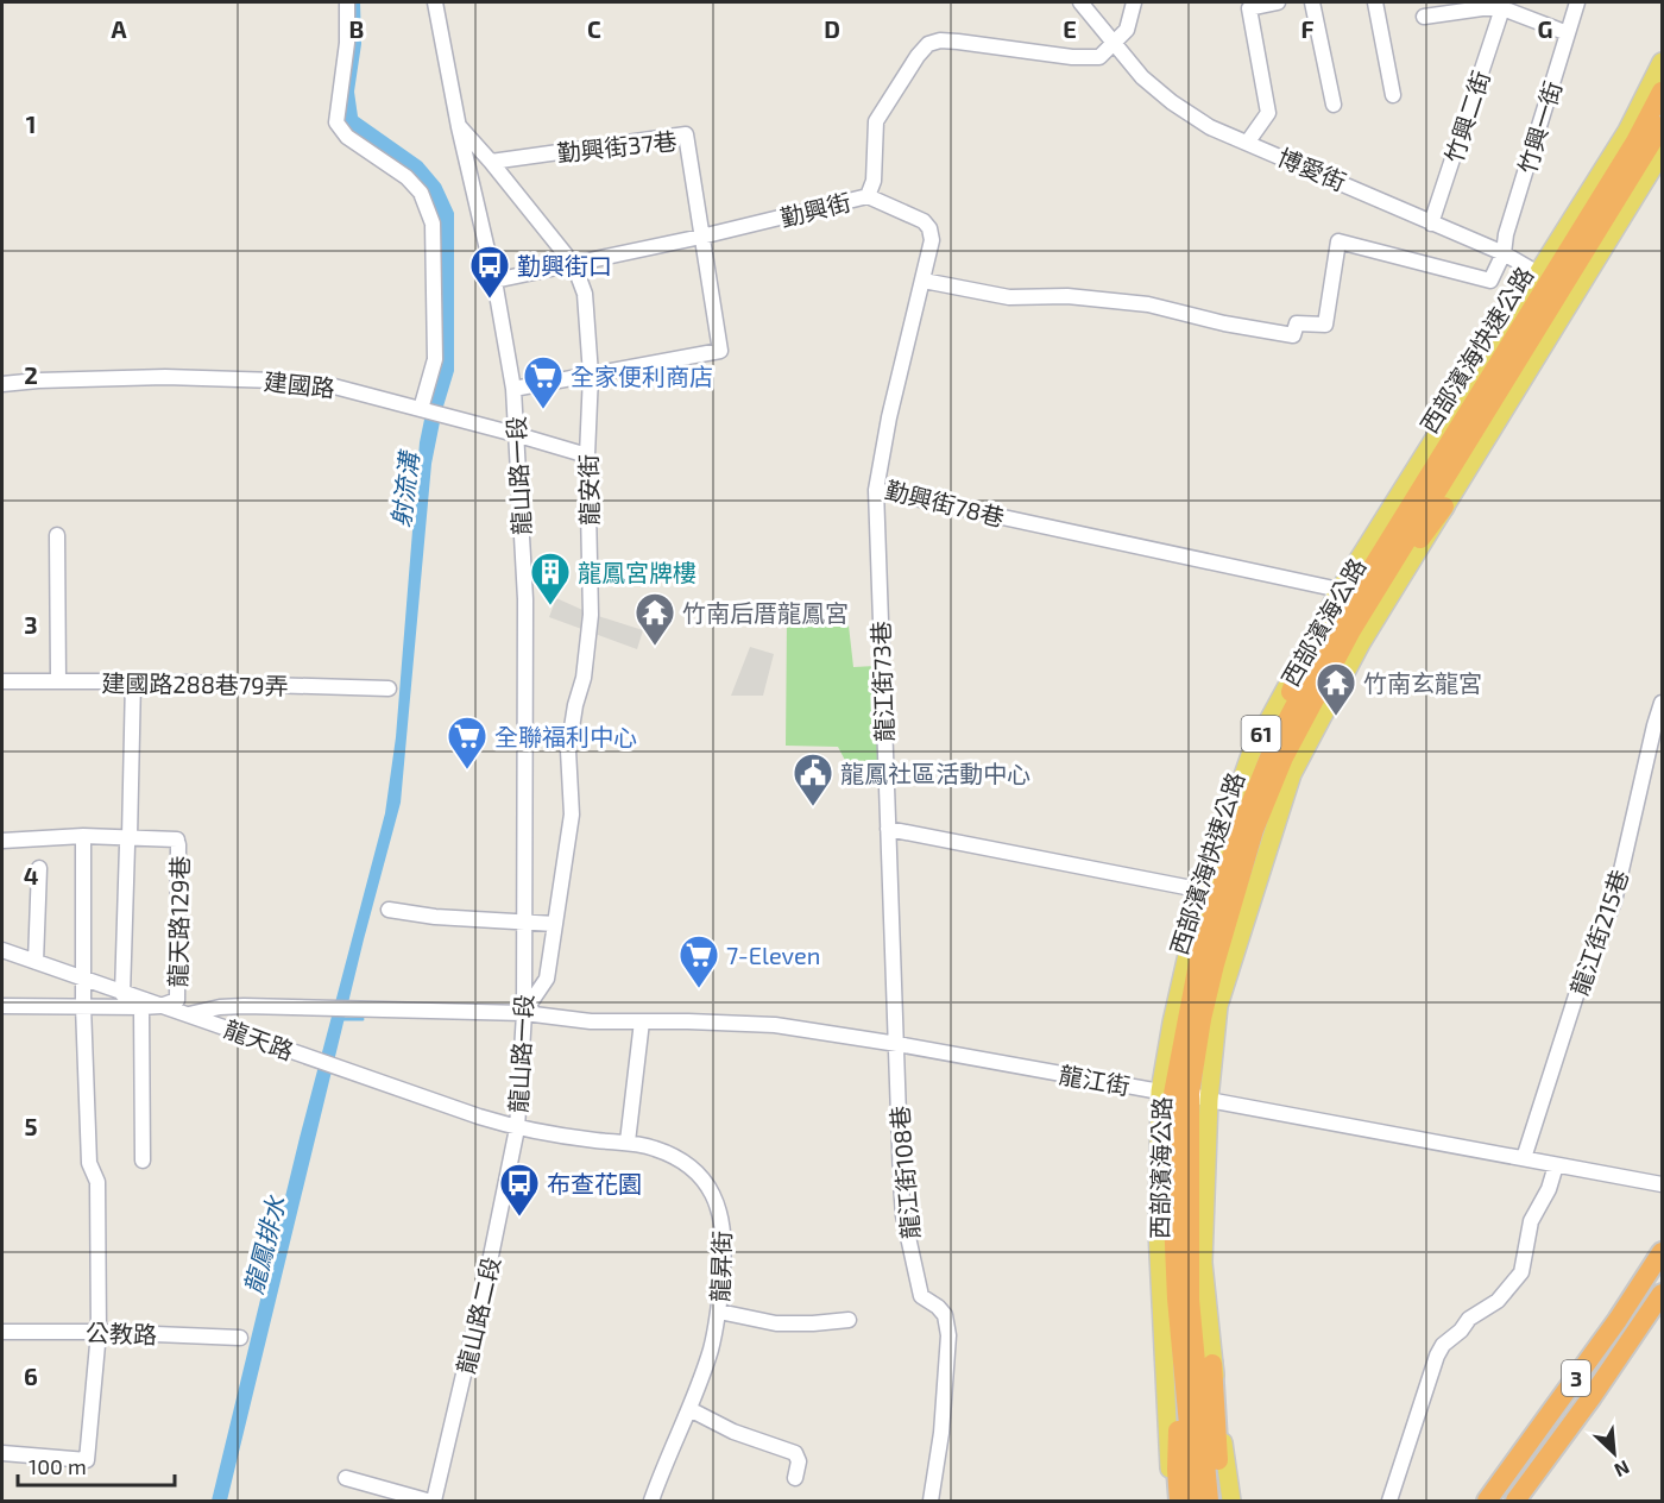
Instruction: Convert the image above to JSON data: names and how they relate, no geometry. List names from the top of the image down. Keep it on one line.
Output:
{"streets":{"highway":["西部濱海快速公路","61","3"],"main road":["西部濱海公路"],"street":["竹興二街","竹興一街","勤興街37巷","博愛街","勤興街","建國路","龍山路一段","龍安街","勤興街78巷","龍江街73巷","建國路288巷79弄","龍天路129巷","龍江街215巷","龍天路","龍江街","龍江街108巷","龍昇街","龍山路二段","公教路"]},"crossings":[["竹興二街","博愛街"],["竹興一街","博愛街"],["勤興街37巷","勤興街"],["勤興街37巷","龍安街"],["博愛街","勤興街"],["博愛街","西部濱海快速公路"],["博愛街","西部濱海公路"],["勤興街","龍山路一段"],["勤興街","龍安街"],["勤興街","勤興街78巷"],["西部濱海快速公路","西部濱海公路"],["西部濱海快速公路","龍江街"],["建國路","龍山路一段"],["建國路","龍安街"],["龍山路一段","龍安街"],["龍山路一段","龍天路"],["龍山路一段","龍江街"],["龍山路一段","龍昇街"],["龍山路一段","龍山路二段"],["龍安街","龍江街"],["勤興街78巷","西部濱海公路"],["勤興街78巷","龍江街73巷"],["西部濱海公路","龍江街"],["龍江街73巷","龍江街"],["龍江街73巷","龍江街108巷"],["龍天路129巷","龍天路"],["龍江街215巷","龍江街"],["龍天路","龍江街"],["龍天路","龍昇街"],["龍天路","龍山路二段"],["龍江街","龍江街108巷"],["龍昇街","龍山路二段"]],"water":["射流溝","龍鳳排水"],"places":{"bus stop":["勤興街口","布查花園"],"supermarket":["全家便利商店","全聯福利中心","7-Eleven"],"building":["龍鳳宮牌樓"],"temple":["竹南后厝龍鳳宮","竹南玄龍宮"],"public building":["龍鳳社區活動中心"]},"scale_bar":"100 m","north":"bottom right","grid":{"columns":["A","B","C","D","E","F","G"],"rows":["1","2","3","4","5","6"]}}
